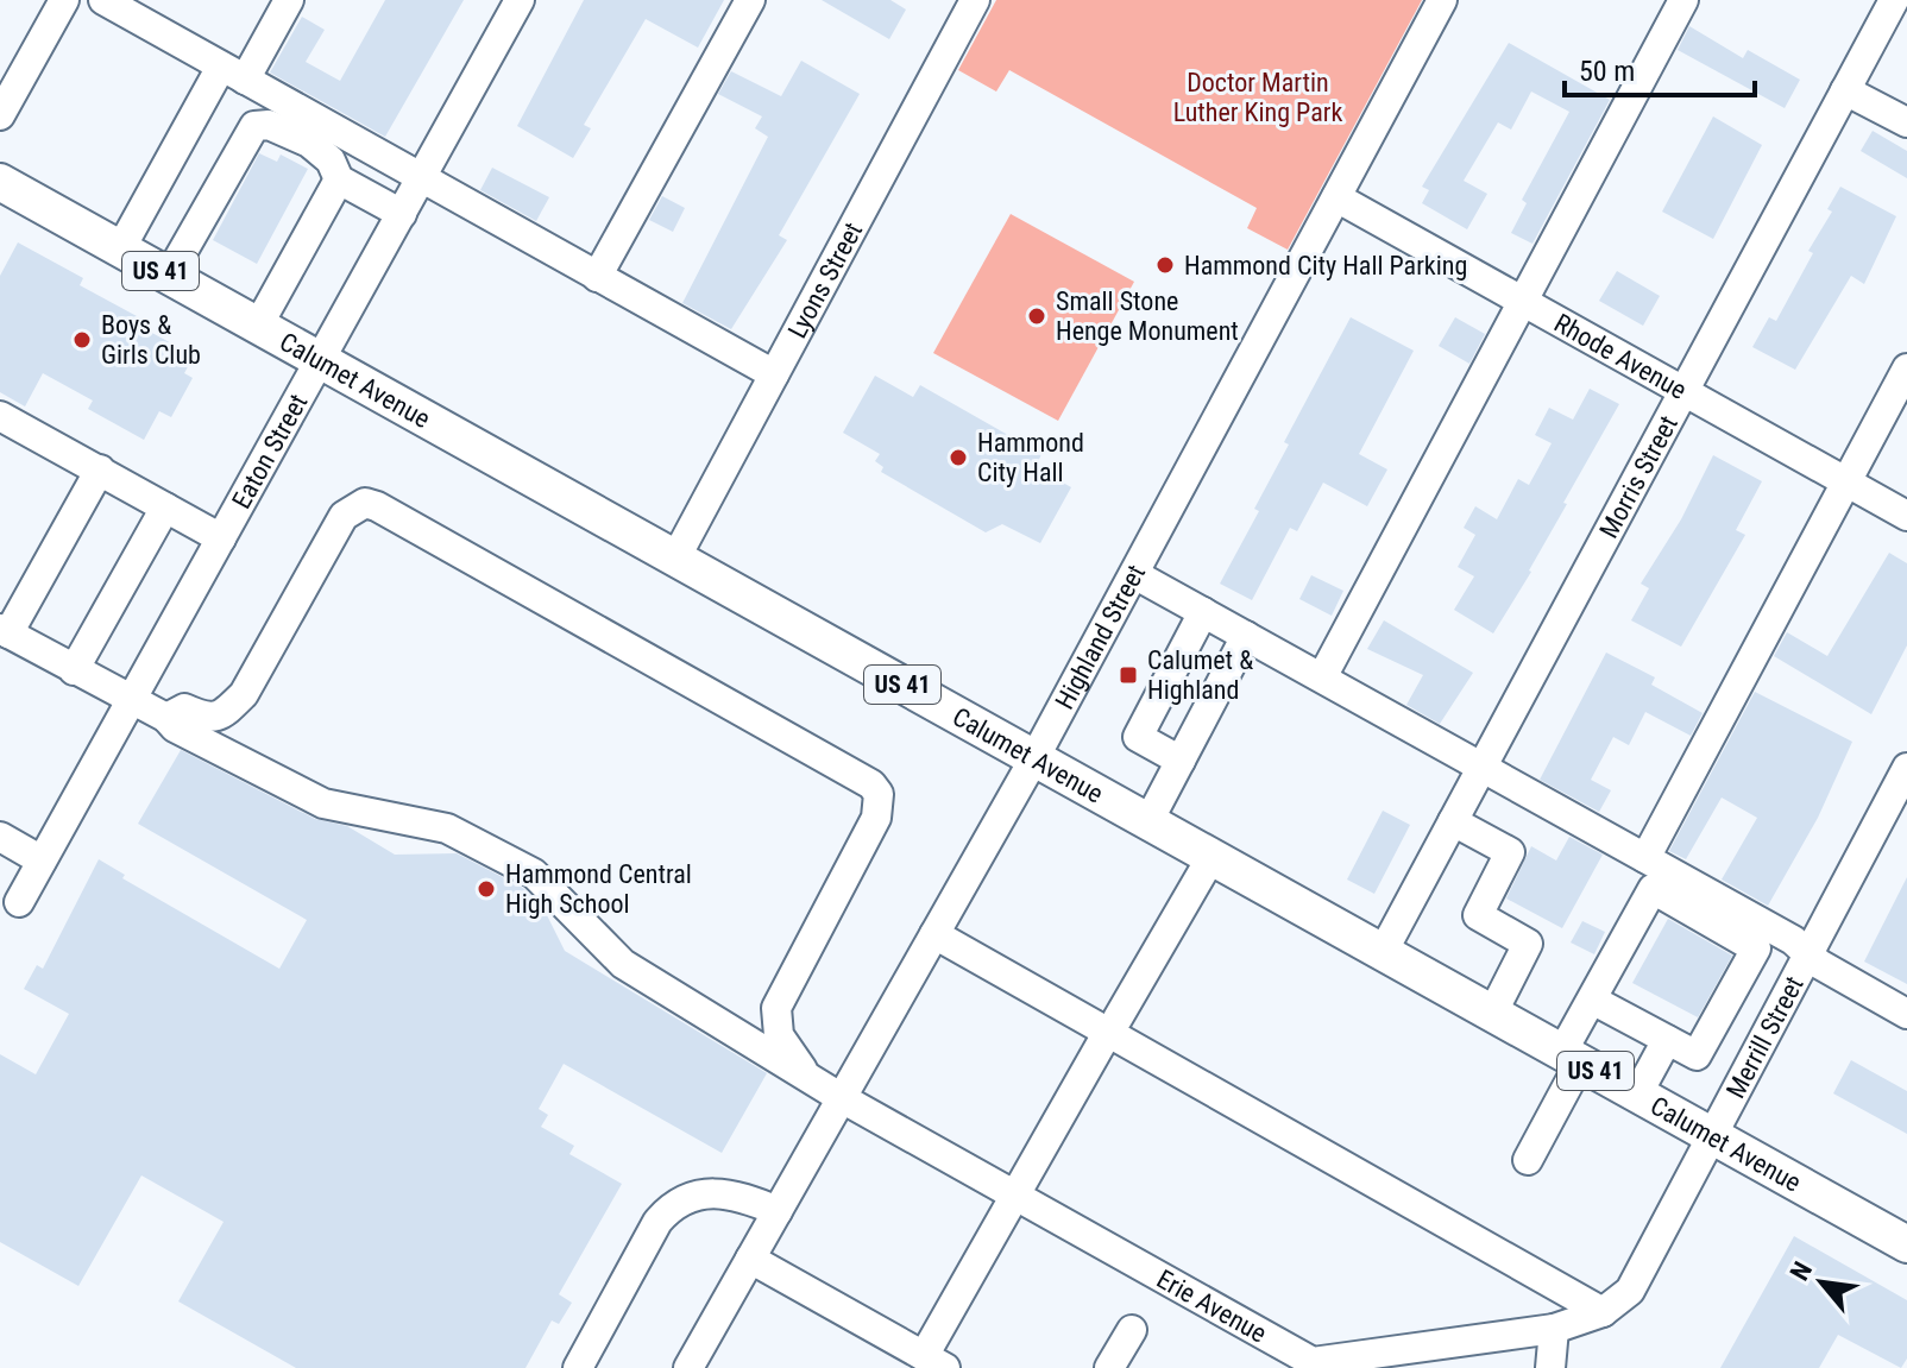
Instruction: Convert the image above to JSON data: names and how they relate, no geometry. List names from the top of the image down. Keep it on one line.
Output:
{"streets":{"main road":["US 41","Calumet Avenue"],"street":["Lyons Street","Rhode Avenue","Eaton Street","Morris Street","Highland Street","Merrill Street","Erie Avenue"]},"crossings":[["Lyons Street","Calumet Avenue"],["Rhode Avenue","Morris Street"],["Rhode Avenue","Highland Street"],["Calumet Avenue","Eaton Street"],["Calumet Avenue","Morris Street"],["Calumet Avenue","Highland Street"],["Calumet Avenue","Merrill Street"],["Eaton Street","Erie Avenue"],["Highland Street","Erie Avenue"],["Merrill Street","Erie Avenue"]],"parks":["Doctor Martin Luther King Park"],"places":{"other":["Hammond City Hall Parking","Small Stone Henge Monument","Boys & Girls Club","Hammond City Hall","Hammond Central High School"],"transit":["Calumet & Highland"]},"scale_bar":"50 m","north":"top left"}
